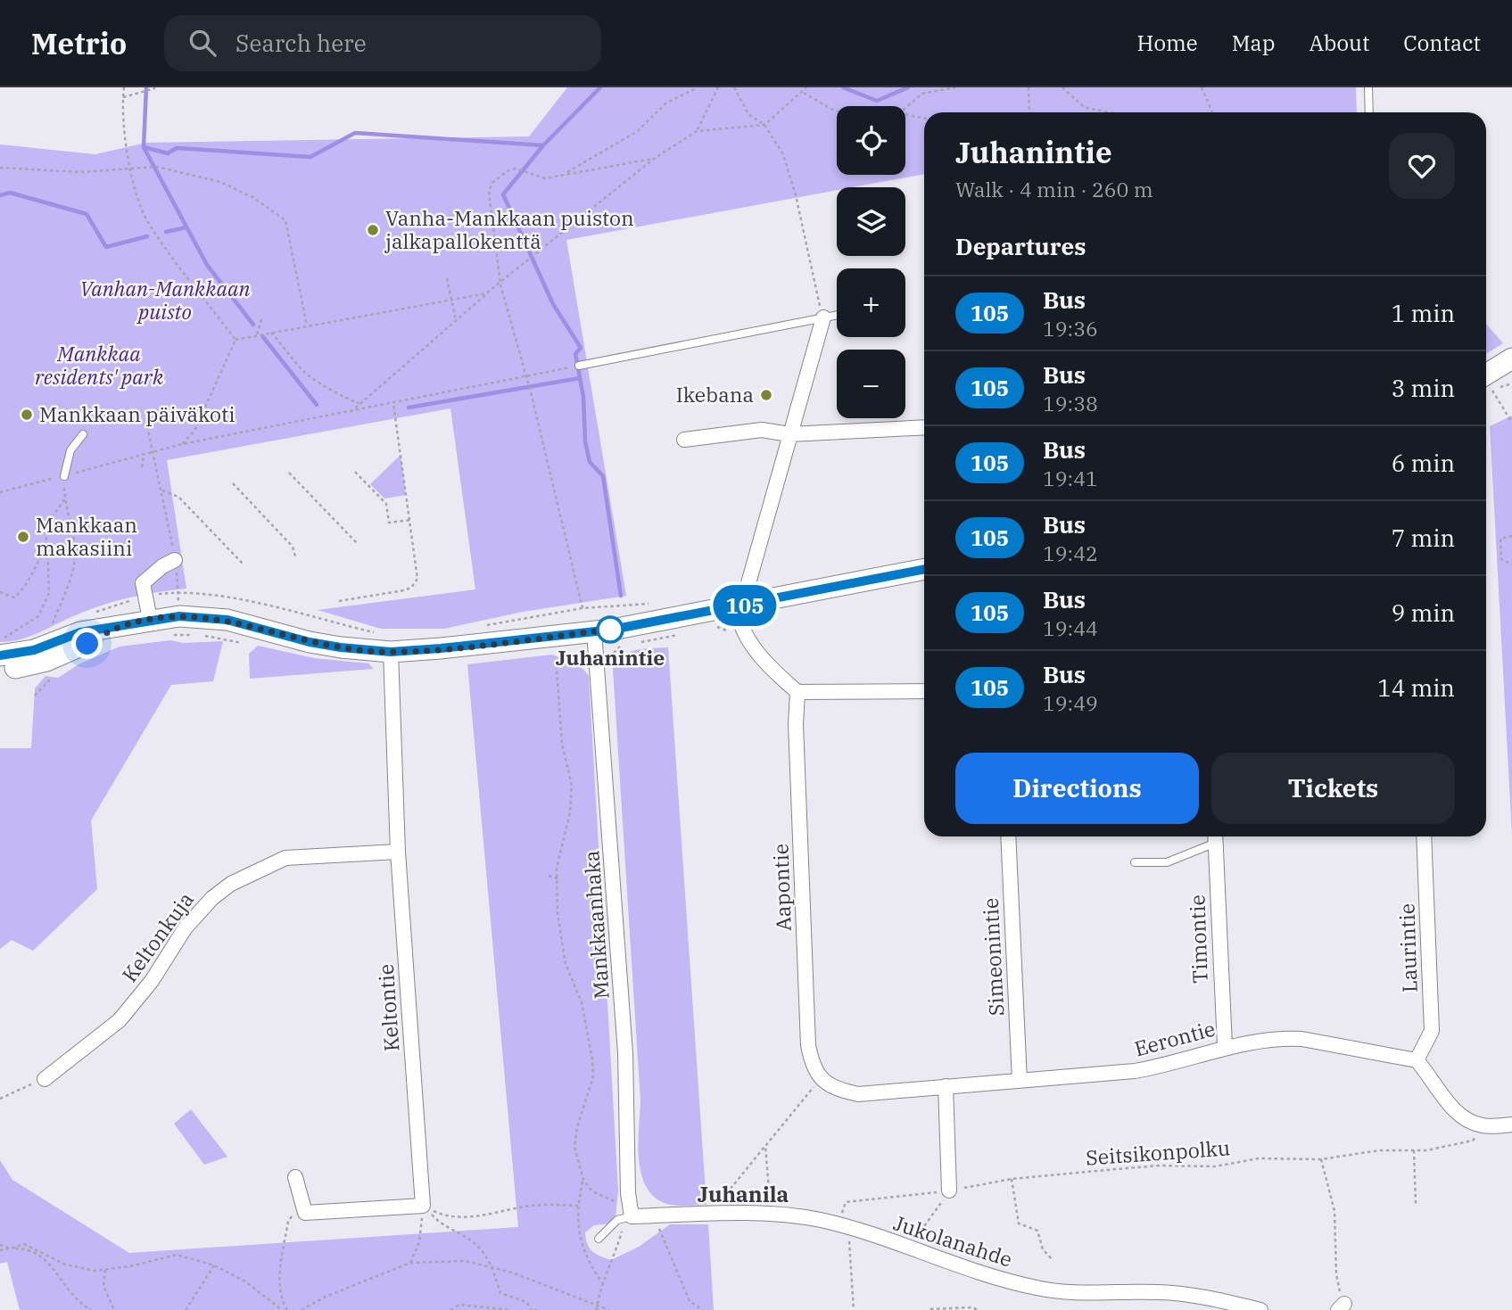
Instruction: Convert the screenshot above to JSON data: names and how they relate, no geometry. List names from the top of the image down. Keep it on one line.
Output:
{"streets":{"street":["Aapontie","Mankkaanhaka","Keltonkuja","Timontie","Laurintie","Simeonintie","Keltontie","Eerontie","Jukolanahde"],"path":["Seitsikonpolku"]},"crossings":[["Aapontie","Eerontie"],["Mankkaanhaka","Jukolanahde"],["Keltonkuja","Keltontie"],["Timontie","Eerontie"],["Laurintie","Eerontie"],["Simeonintie","Eerontie"]],"districts":["Juhanila"],"parks":["Vanhan-Mankkaan puisto","Mankkaa residents' park"],"places":["Vanha-Mankkaan puiston jalkapallokenttä","Ikebana","Mankkaan päiväkoti","Mankkaan makasiini","Juhanintie"],"lines":["bus line 105"],"page":{"header":"Metrio","search":"Search here","nav":["Home","Map","About","Contact"],"on_map":"105","map_buttons":["+","−"],"heading":[["Juhanintie","Walk · 4 min · 260 m"],"Departures"],"list":[{"mark":"105","name":"Bus","note":"19:36","value":"1 min"},{"mark":"105","name":"Bus","note":"19:38","value":"3 min"},{"mark":"105","name":"Bus","note":"19:41","value":"6 min"},{"mark":"105","name":"Bus","note":"19:42","value":"7 min"},{"mark":"105","name":"Bus","note":"19:44","value":"9 min"},{"mark":"105","name":"Bus","note":"19:49","value":"14 min"}],"buttons":["Directions","Tickets"]}}
